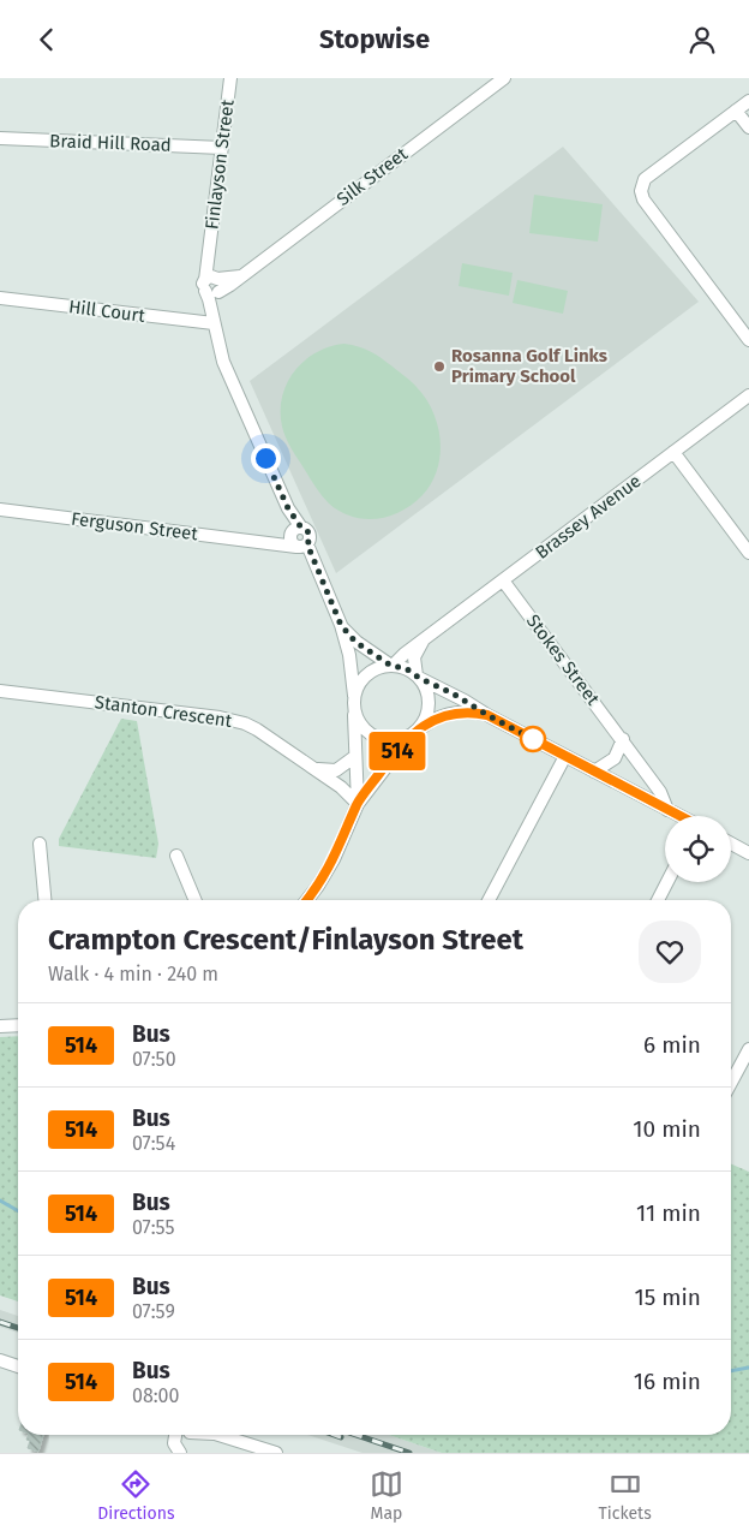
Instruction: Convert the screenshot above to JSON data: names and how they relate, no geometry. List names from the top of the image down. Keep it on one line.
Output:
{"streets":{"street":["Braid Hill Road","Finlayson Street","Silk Street","Hill Court","Brassey Avenue","Ferguson Street","Stokes Street","Stanton Crescent"]},"crossings":[["Braid Hill Road","Finlayson Street"],["Finlayson Street","Silk Street"],["Finlayson Street","Hill Court"],["Finlayson Street","Ferguson Street"],["Brassey Avenue","Stokes Street"]],"places":["Rosanna Golf Links Primary School"],"lines":["bus line 514"],"page":{"header":"Stopwise","on_map":"514","heading":["Crampton Crescent/Finlayson Street","Walk · 4 min · 240 m"],"list":[{"mark":"514","name":"Bus","note":"07:50","value":"6 min"},{"mark":"514","name":"Bus","note":"07:54","value":"10 min"},{"mark":"514","name":"Bus","note":"07:55","value":"11 min"},{"mark":"514","name":"Bus","note":"07:59","value":"15 min"},{"mark":"514","name":"Bus","note":"08:00","value":"16 min"}],"tabs":["Directions","Map","Tickets"]}}
